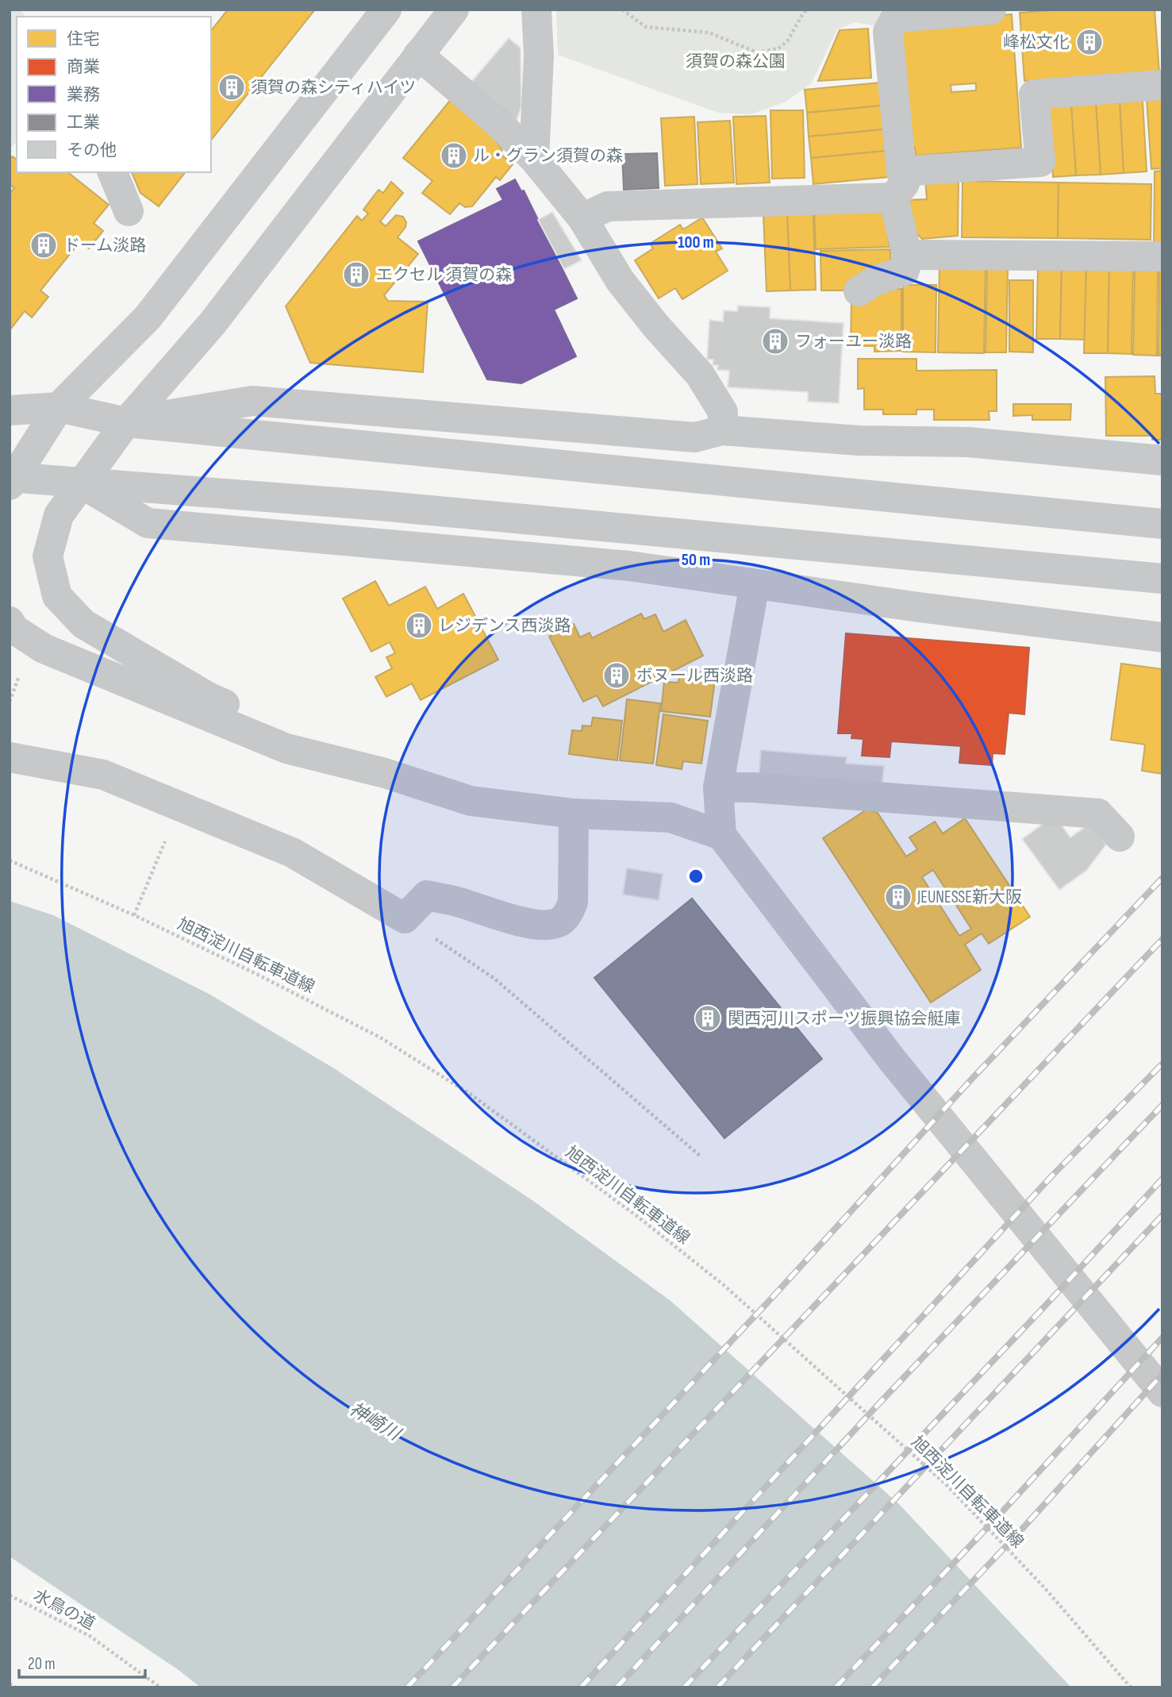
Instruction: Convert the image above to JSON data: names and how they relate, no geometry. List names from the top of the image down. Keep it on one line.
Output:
{"streets":{"path":["旭西淀川自転車道線","水鳥の道"]},"water":["神崎川"],"parks":["須賀の森公園"],"places":{"building":["峰松文化","須賀の森シティハイツ","ル・グラン須賀の森","ドーム淡路","エクセル 須賀の森","フォーユー淡路","レジデンス西淡路","ボヌール西淡路","JEUNESSE新大阪","関西河川スポーツ振興協会艇庫"]},"legend":["住宅","商業","業務","工業","その他"],"scale_bar":"20 m","rings":["100 m","50 m"]}
